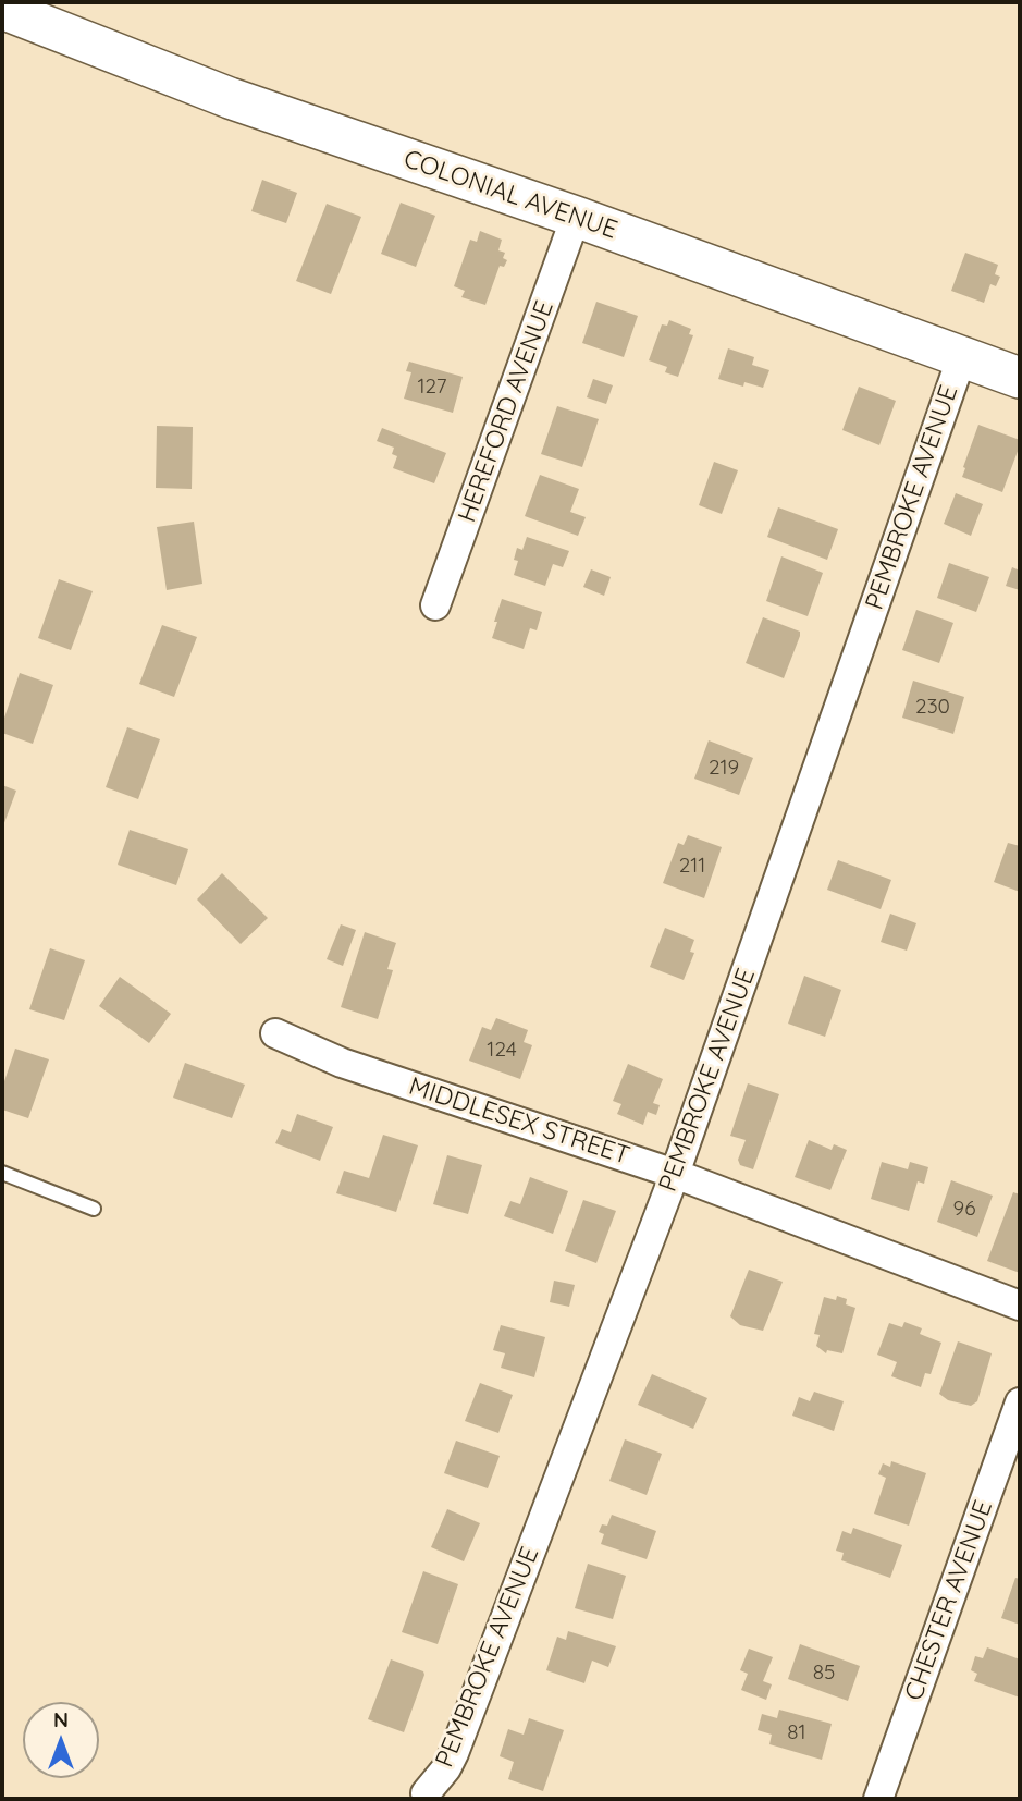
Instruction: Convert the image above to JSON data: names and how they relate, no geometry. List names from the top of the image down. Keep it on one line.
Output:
{"streets":{"street":["COLONIAL AVENUE","HEREFORD AVENUE","PEMBROKE AVENUE","MIDDLESEX STREET","CHESTER AVENUE"]},"crossings":[["COLONIAL AVENUE","HEREFORD AVENUE"],["COLONIAL AVENUE","PEMBROKE AVENUE"],["PEMBROKE AVENUE","MIDDLESEX STREET"]],"house_numbers":["127","230","219","211","124","96","85","81"],"north":"top"}
